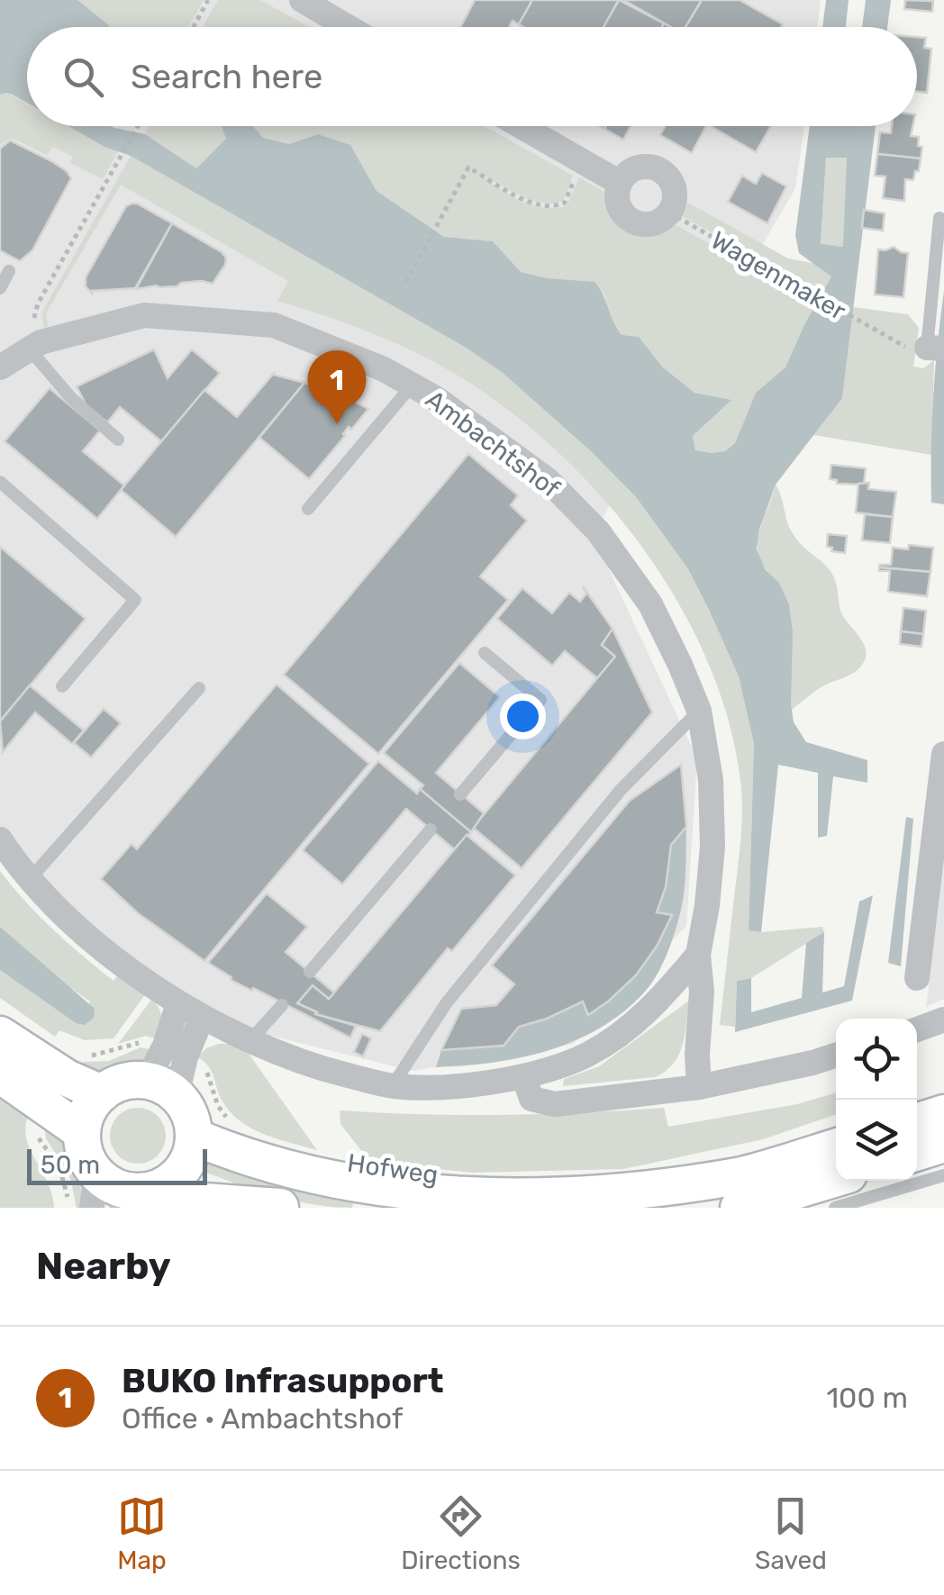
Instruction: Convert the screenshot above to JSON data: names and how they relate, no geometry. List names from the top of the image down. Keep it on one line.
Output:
{"streets":{"main road":["Hofweg"],"street":["Ambachtshof"],"path":["Wagenmaker"]},"scale_bar":"50 m","page":{"search":"Search here","pins":"1","scale":"50 m","heading":"Nearby","list":[{"mark":"1","name":"BUKO Infrasupport","note":"Office · Ambachtshof","value":"100 m"}],"nav":["Map","Directions","Saved"]}}
